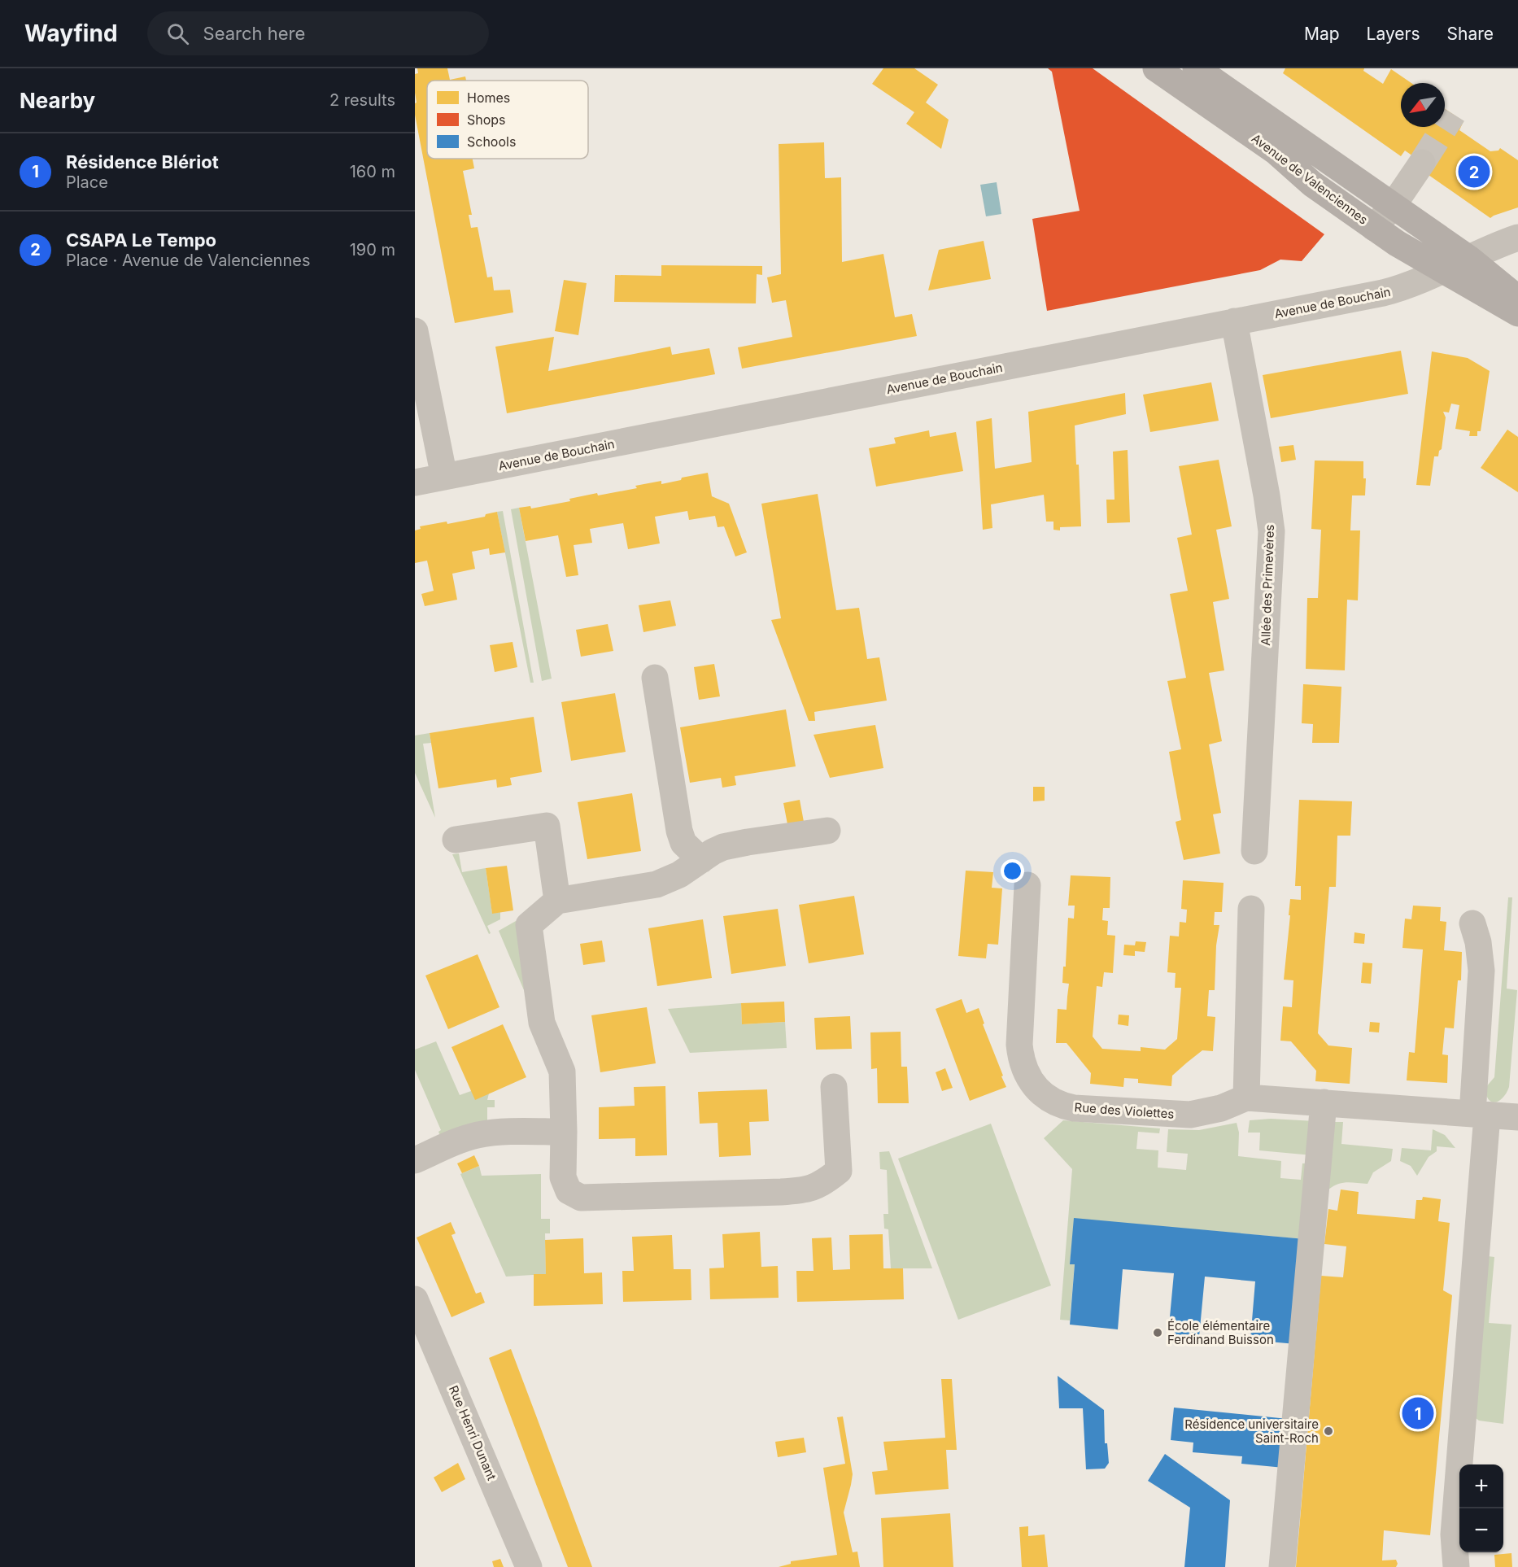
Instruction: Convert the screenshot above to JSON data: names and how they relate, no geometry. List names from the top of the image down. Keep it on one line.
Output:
{"streets":{"main road":["Avenue de Valenciennes"],"street":["Avenue de Bouchain","Allée des Primevères","Rue des Violettes","Rue Henri Dunant"]},"crossings":[["Avenue de Valenciennes","Avenue de Bouchain"],["Avenue de Bouchain","Allée des Primevères"]],"places":["École élémentaire Ferdinand Buisson","Résidence universitaire Saint-Roch"],"legend":["Homes","Shops","Schools"],"north":"bottom left","page":{"header":"Wayfind","search":"Search here","nav":["Map","Layers","Share"],"heading":["Nearby","2 results"],"list":[{"mark":"1","name":"Résidence Blériot","note":"Place","value":"160 m"},{"mark":"2","name":"CSAPA Le Tempo","note":"Place · Avenue de Valenciennes","value":"190 m"}],"pins":["2","1"],"map_buttons":["+","−"]}}
